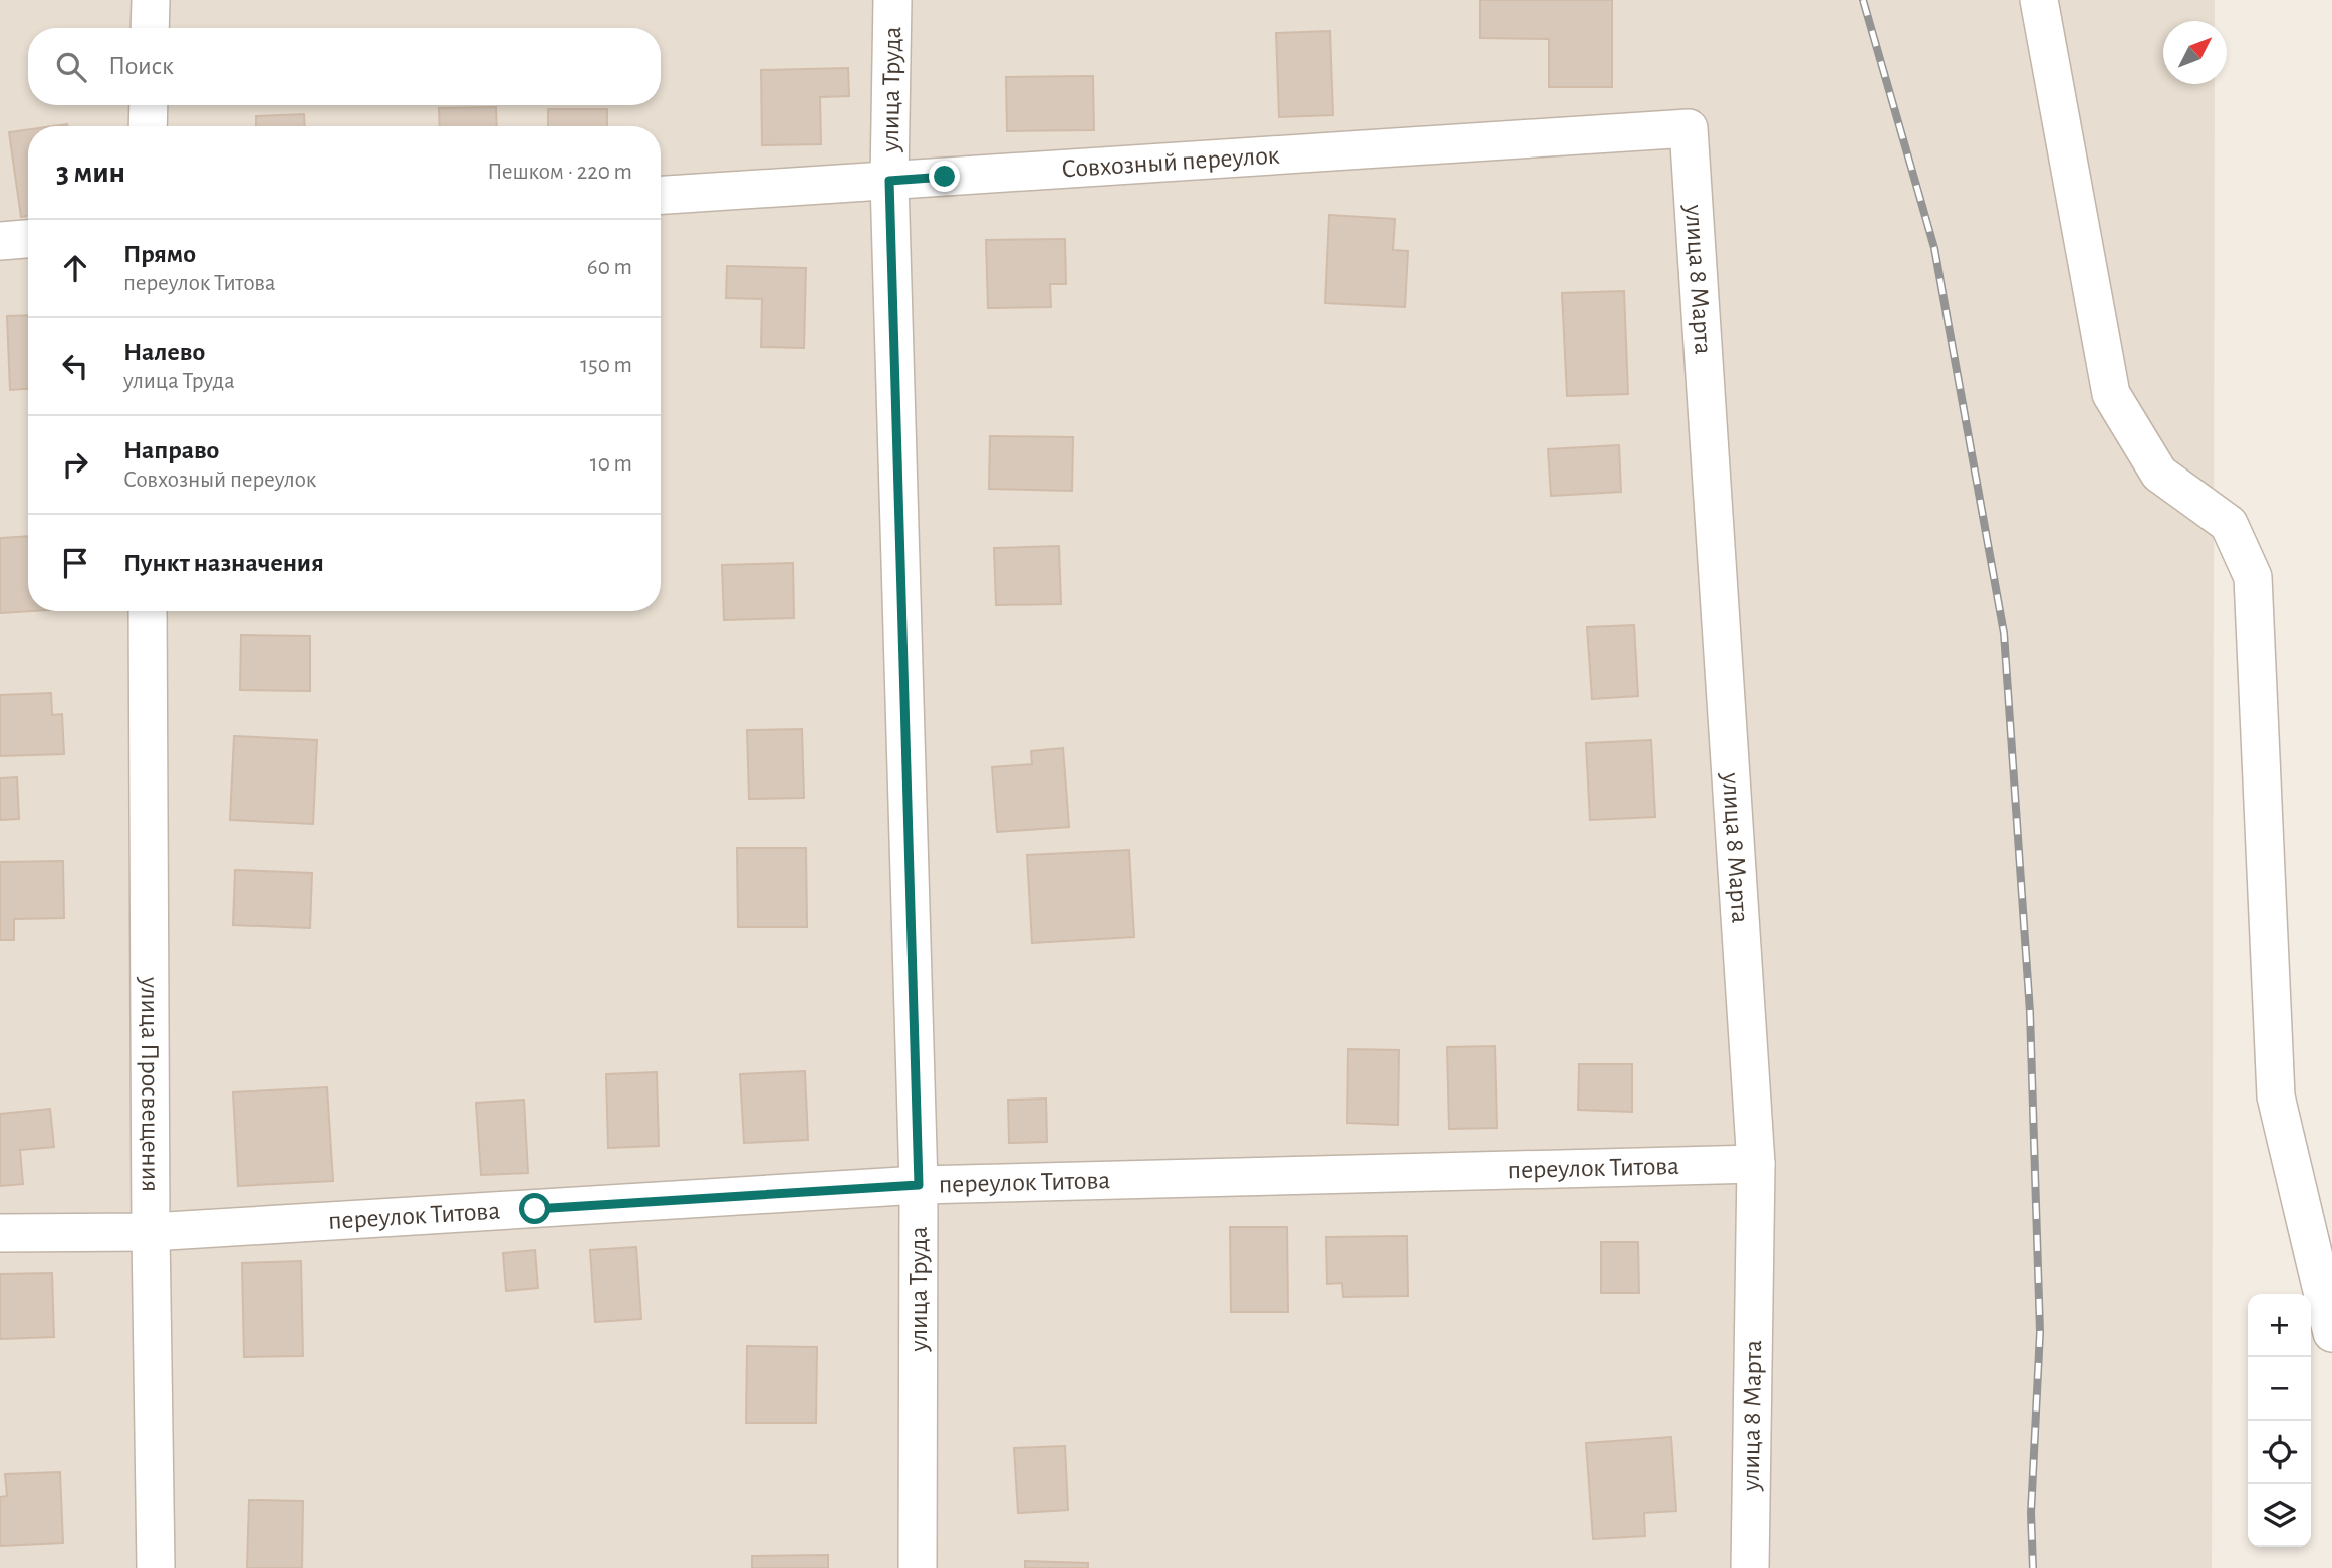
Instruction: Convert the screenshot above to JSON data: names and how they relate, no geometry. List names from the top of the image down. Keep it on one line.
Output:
{"streets":{"street":["улица Труда","Совхозный переулок","улица 8 Марта","улица Просвещения","переулок Титова"]},"crossings":[["улица Труда","Совхозный переулок"],["улица Труда","переулок Титова"],["Совхозный переулок","улица 8 Марта"],["улица 8 Марта","переулок Титова"],["улица Просвещения","переулок Титова"]],"north":"top right","page":{"search":"Поиск","heading":["3 мин","Пешком · 220 m"],"list":[["Прямо","переулок Титова","60 m"],["Налево","улица Труда","150 m"],["Направо","Совхозный переулок","10 m"],"Пункт назначения"],"map_buttons":["+","−"]}}
